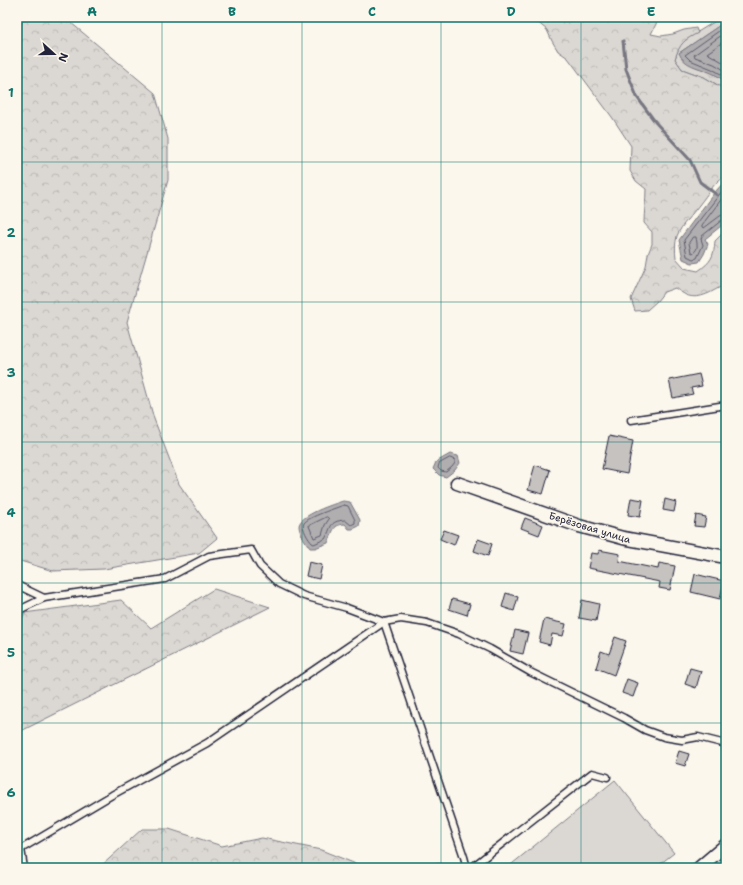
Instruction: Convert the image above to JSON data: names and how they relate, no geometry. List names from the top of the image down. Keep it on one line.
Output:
{"streets":{"street":["Берёзовая улица"]},"north":"right","grid":{"columns":["A","B","C","D","E"],"rows":["1","2","3","4","5","6"]}}
